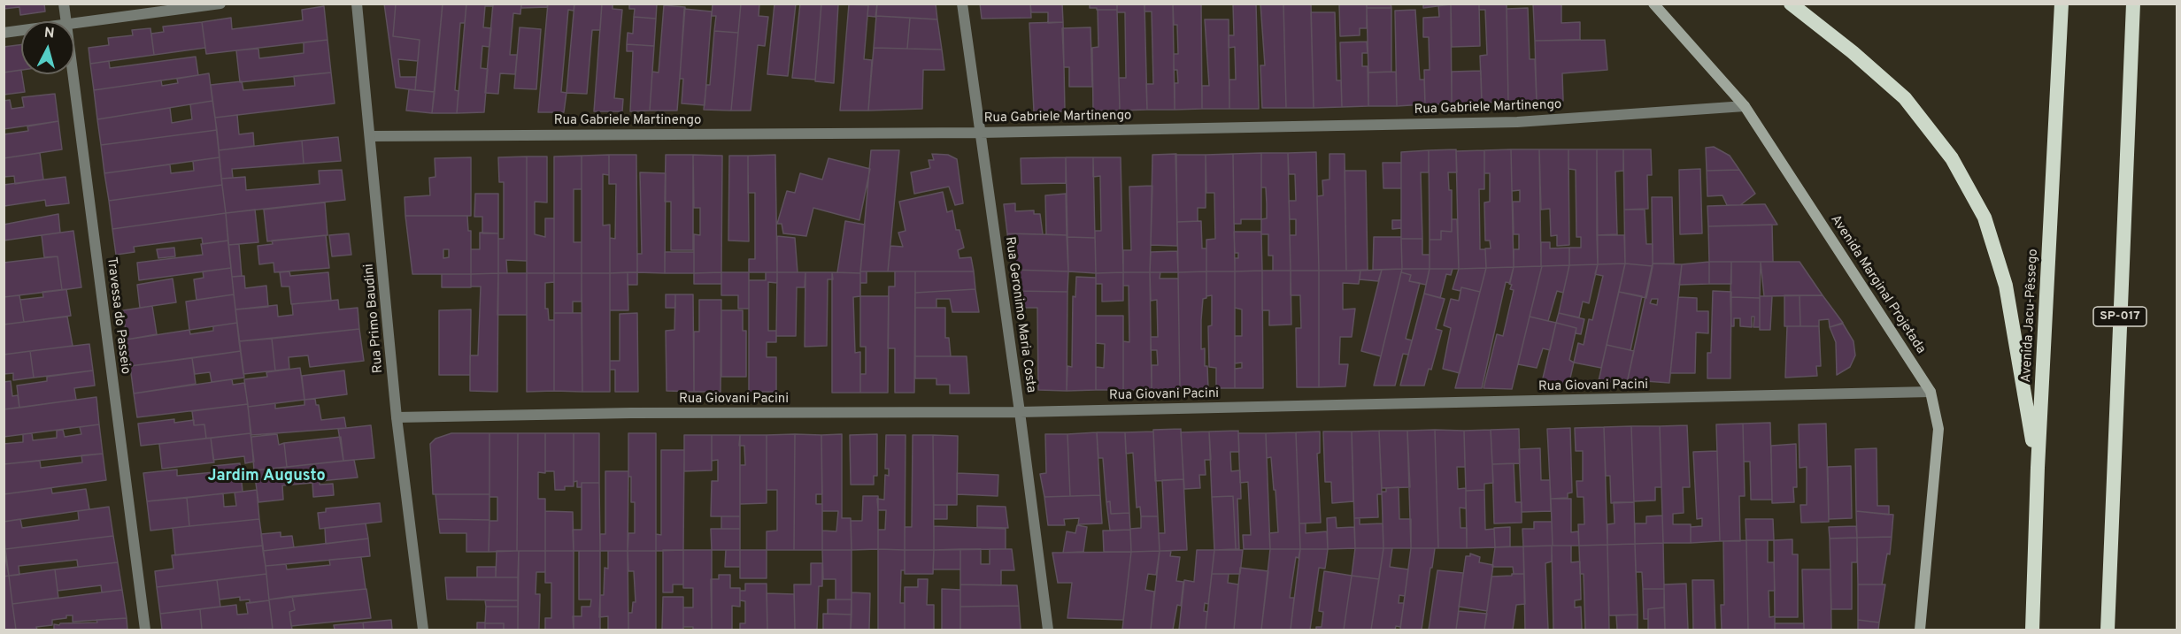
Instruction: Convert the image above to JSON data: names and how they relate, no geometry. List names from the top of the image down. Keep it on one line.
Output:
{"streets":{"highway":["Avenida Jacu-Pêssego","SP-017"],"main road":["Avenida Marginal Projetada"],"street":["Rua Gabriele Martinengo","Rua Geronimo Maria Costa","Travessa do Passeio","Rua Primo Baudini","Rua Giovani Pacini"]},"crossings":[["Rua Gabriele Martinengo","Avenida Marginal Projetada"],["Rua Gabriele Martinengo","Rua Geronimo Maria Costa"],["Rua Gabriele Martinengo","Rua Primo Baudini"],["Avenida Marginal Projetada","Rua Giovani Pacini"],["Rua Geronimo Maria Costa","Rua Giovani Pacini"],["Rua Primo Baudini","Rua Giovani Pacini"]],"districts":["Jardim Augusto"],"north":"top"}
